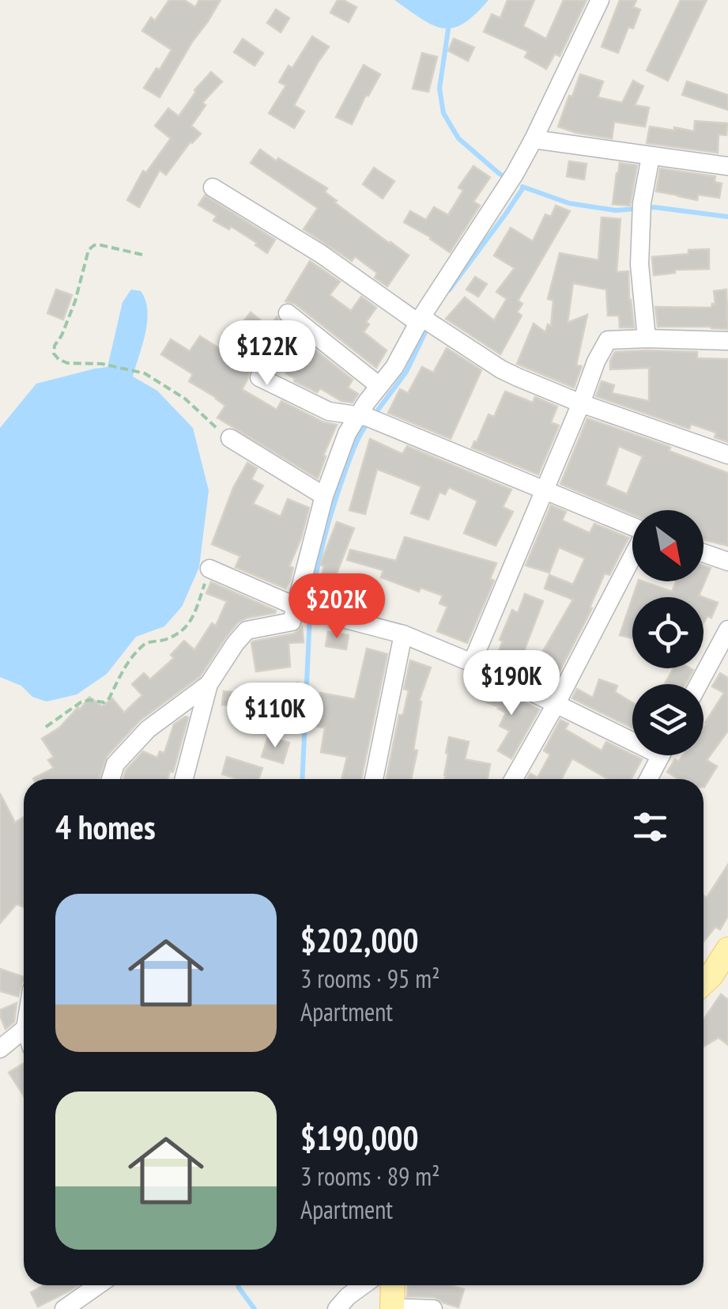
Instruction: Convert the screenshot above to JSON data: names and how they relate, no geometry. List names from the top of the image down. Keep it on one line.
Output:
{"north":"bottom right","page":{"price":["$122K","$202K","$190K","$110K"],"heading":"4 homes","list":[{"name":"$202,000","note":"3 rooms · 95 m² · Apartment"},{"name":"$190,000","note":"3 rooms · 89 m² · Apartment"}]}}
